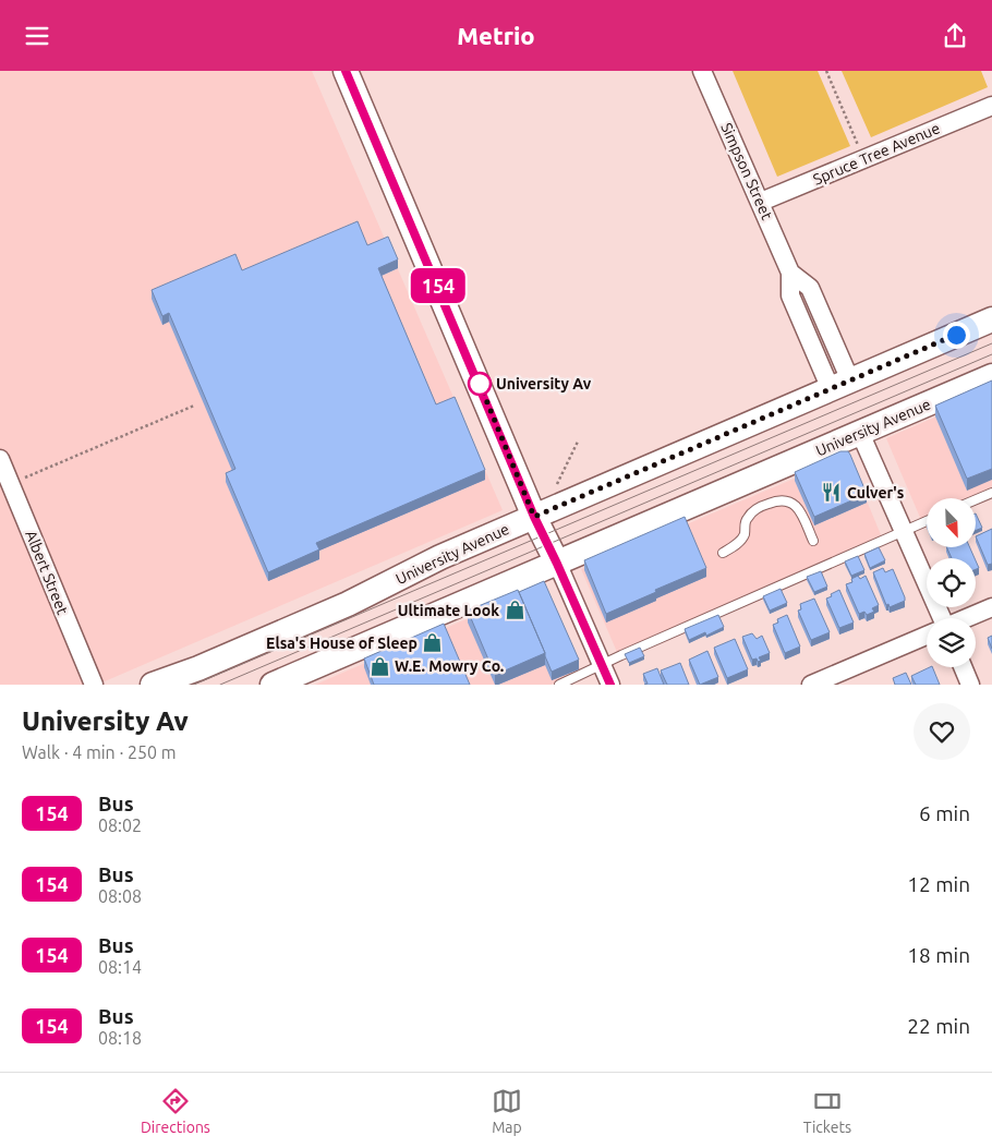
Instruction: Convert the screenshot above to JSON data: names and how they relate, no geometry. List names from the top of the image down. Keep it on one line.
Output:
{"streets":{"main road":["University Avenue"],"street":["Spruce Tree Avenue","Simpson Street","Albert Street"]},"crossings":[["Spruce Tree Avenue","Simpson Street"],["Simpson Street","University Avenue"]],"places":{"other":["University Av"],"restaurant":["Culver's"],"shop":["Ultimate Look","Elsa's House of Sleep","W.E. Mowry Co."]},"lines":["bus line 154"],"north":"bottom right","page":{"header":"Metrio","on_map":"154","heading":["University Av","Walk · 4 min · 250 m"],"list":[{"mark":"154","name":"Bus","note":"08:02","value":"6 min"},{"mark":"154","name":"Bus","note":"08:08","value":"12 min"},{"mark":"154","name":"Bus","note":"08:14","value":"18 min"},{"mark":"154","name":"Bus","note":"08:18","value":"22 min"}],"tabs":["Directions","Map","Tickets"]}}
